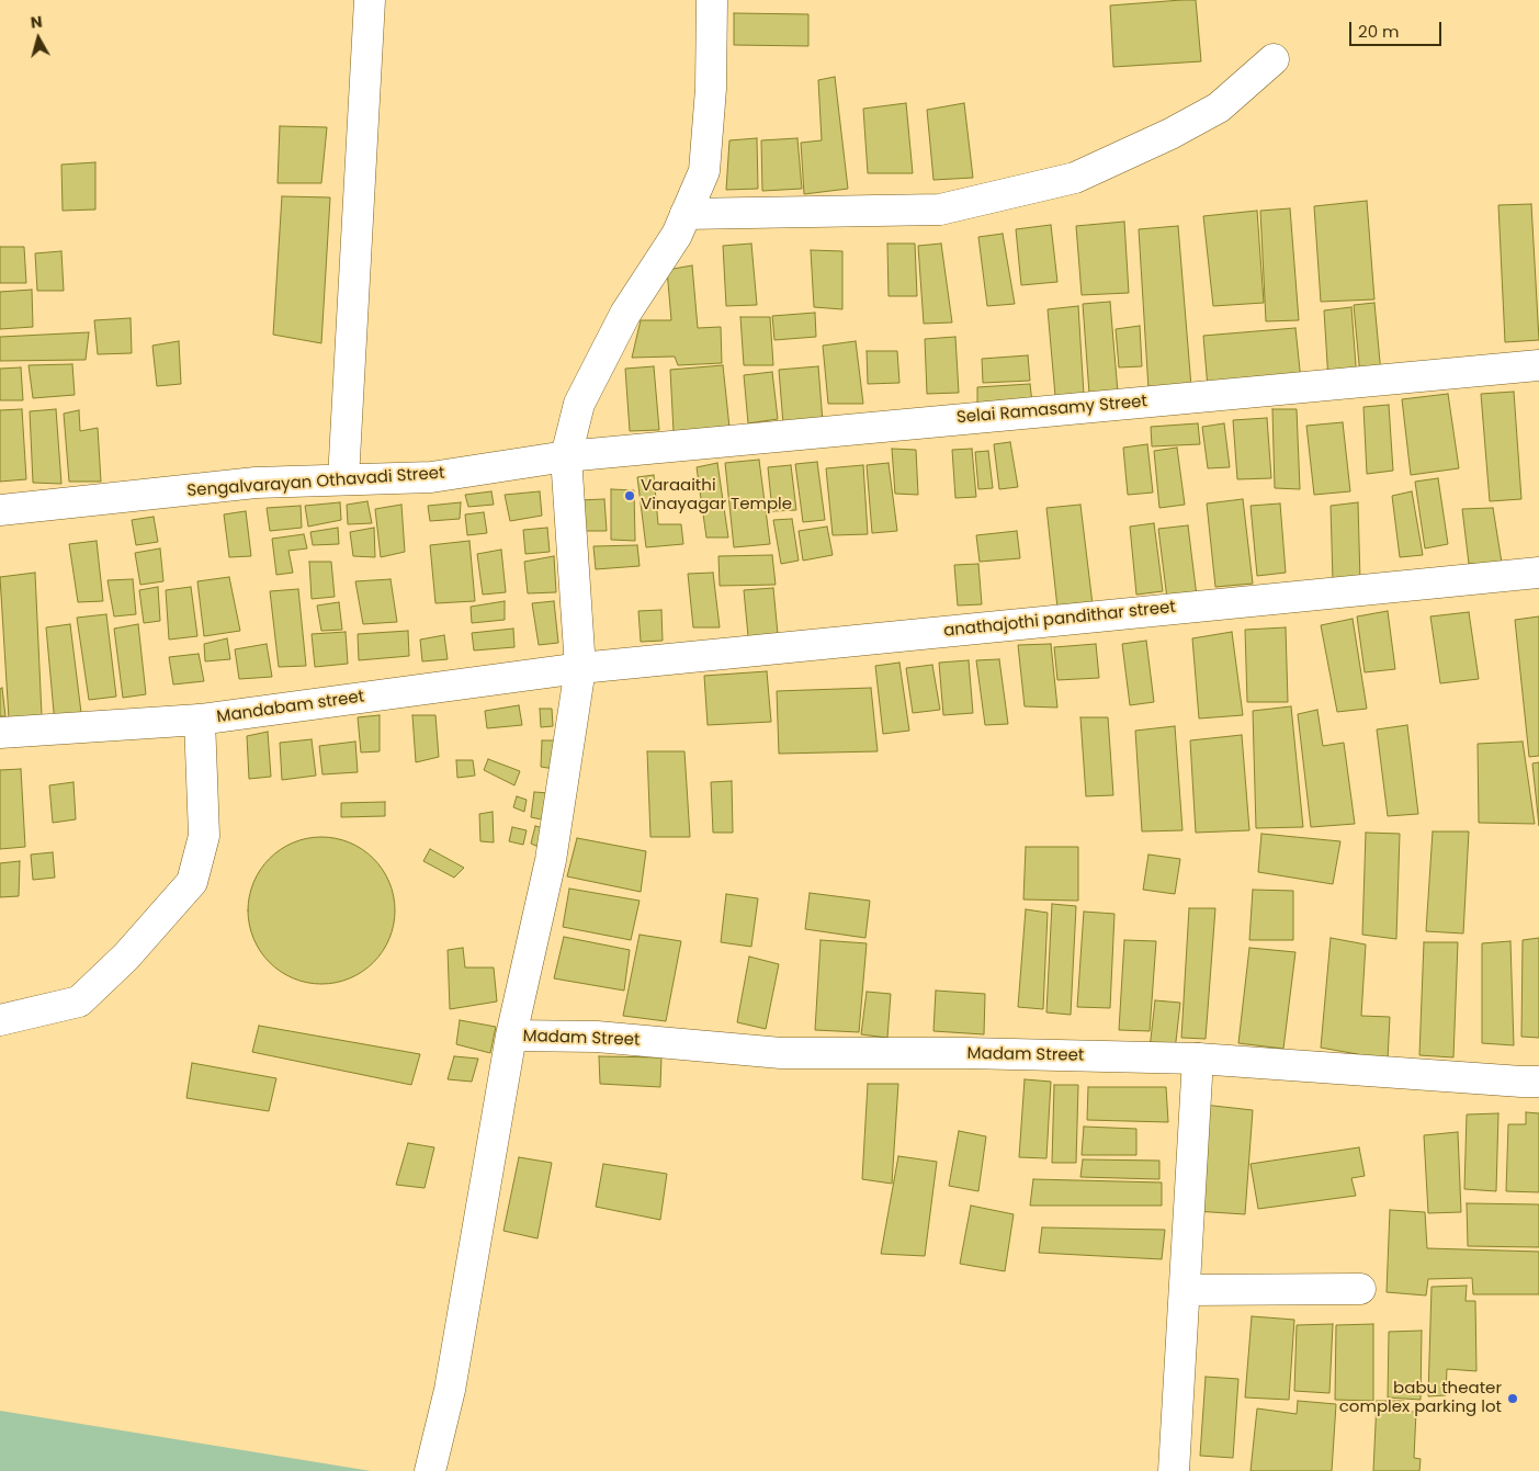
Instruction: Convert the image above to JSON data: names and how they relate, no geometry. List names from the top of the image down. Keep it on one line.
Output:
{"streets":{"street":["Selai Ramasamy Street","Sengalvarayan Othavadi Street","anathajothi pandithar street","Mandabam street","Madam Street"]},"crossings":[["Selai Ramasamy Street","Sengalvarayan Othavadi Street"],["anathajothi pandithar street","Mandabam street"]],"places":["Varaaithi Vinayagar Temple","babu theater complex parking lot"],"scale_bar":"20 m","north":"top"}
